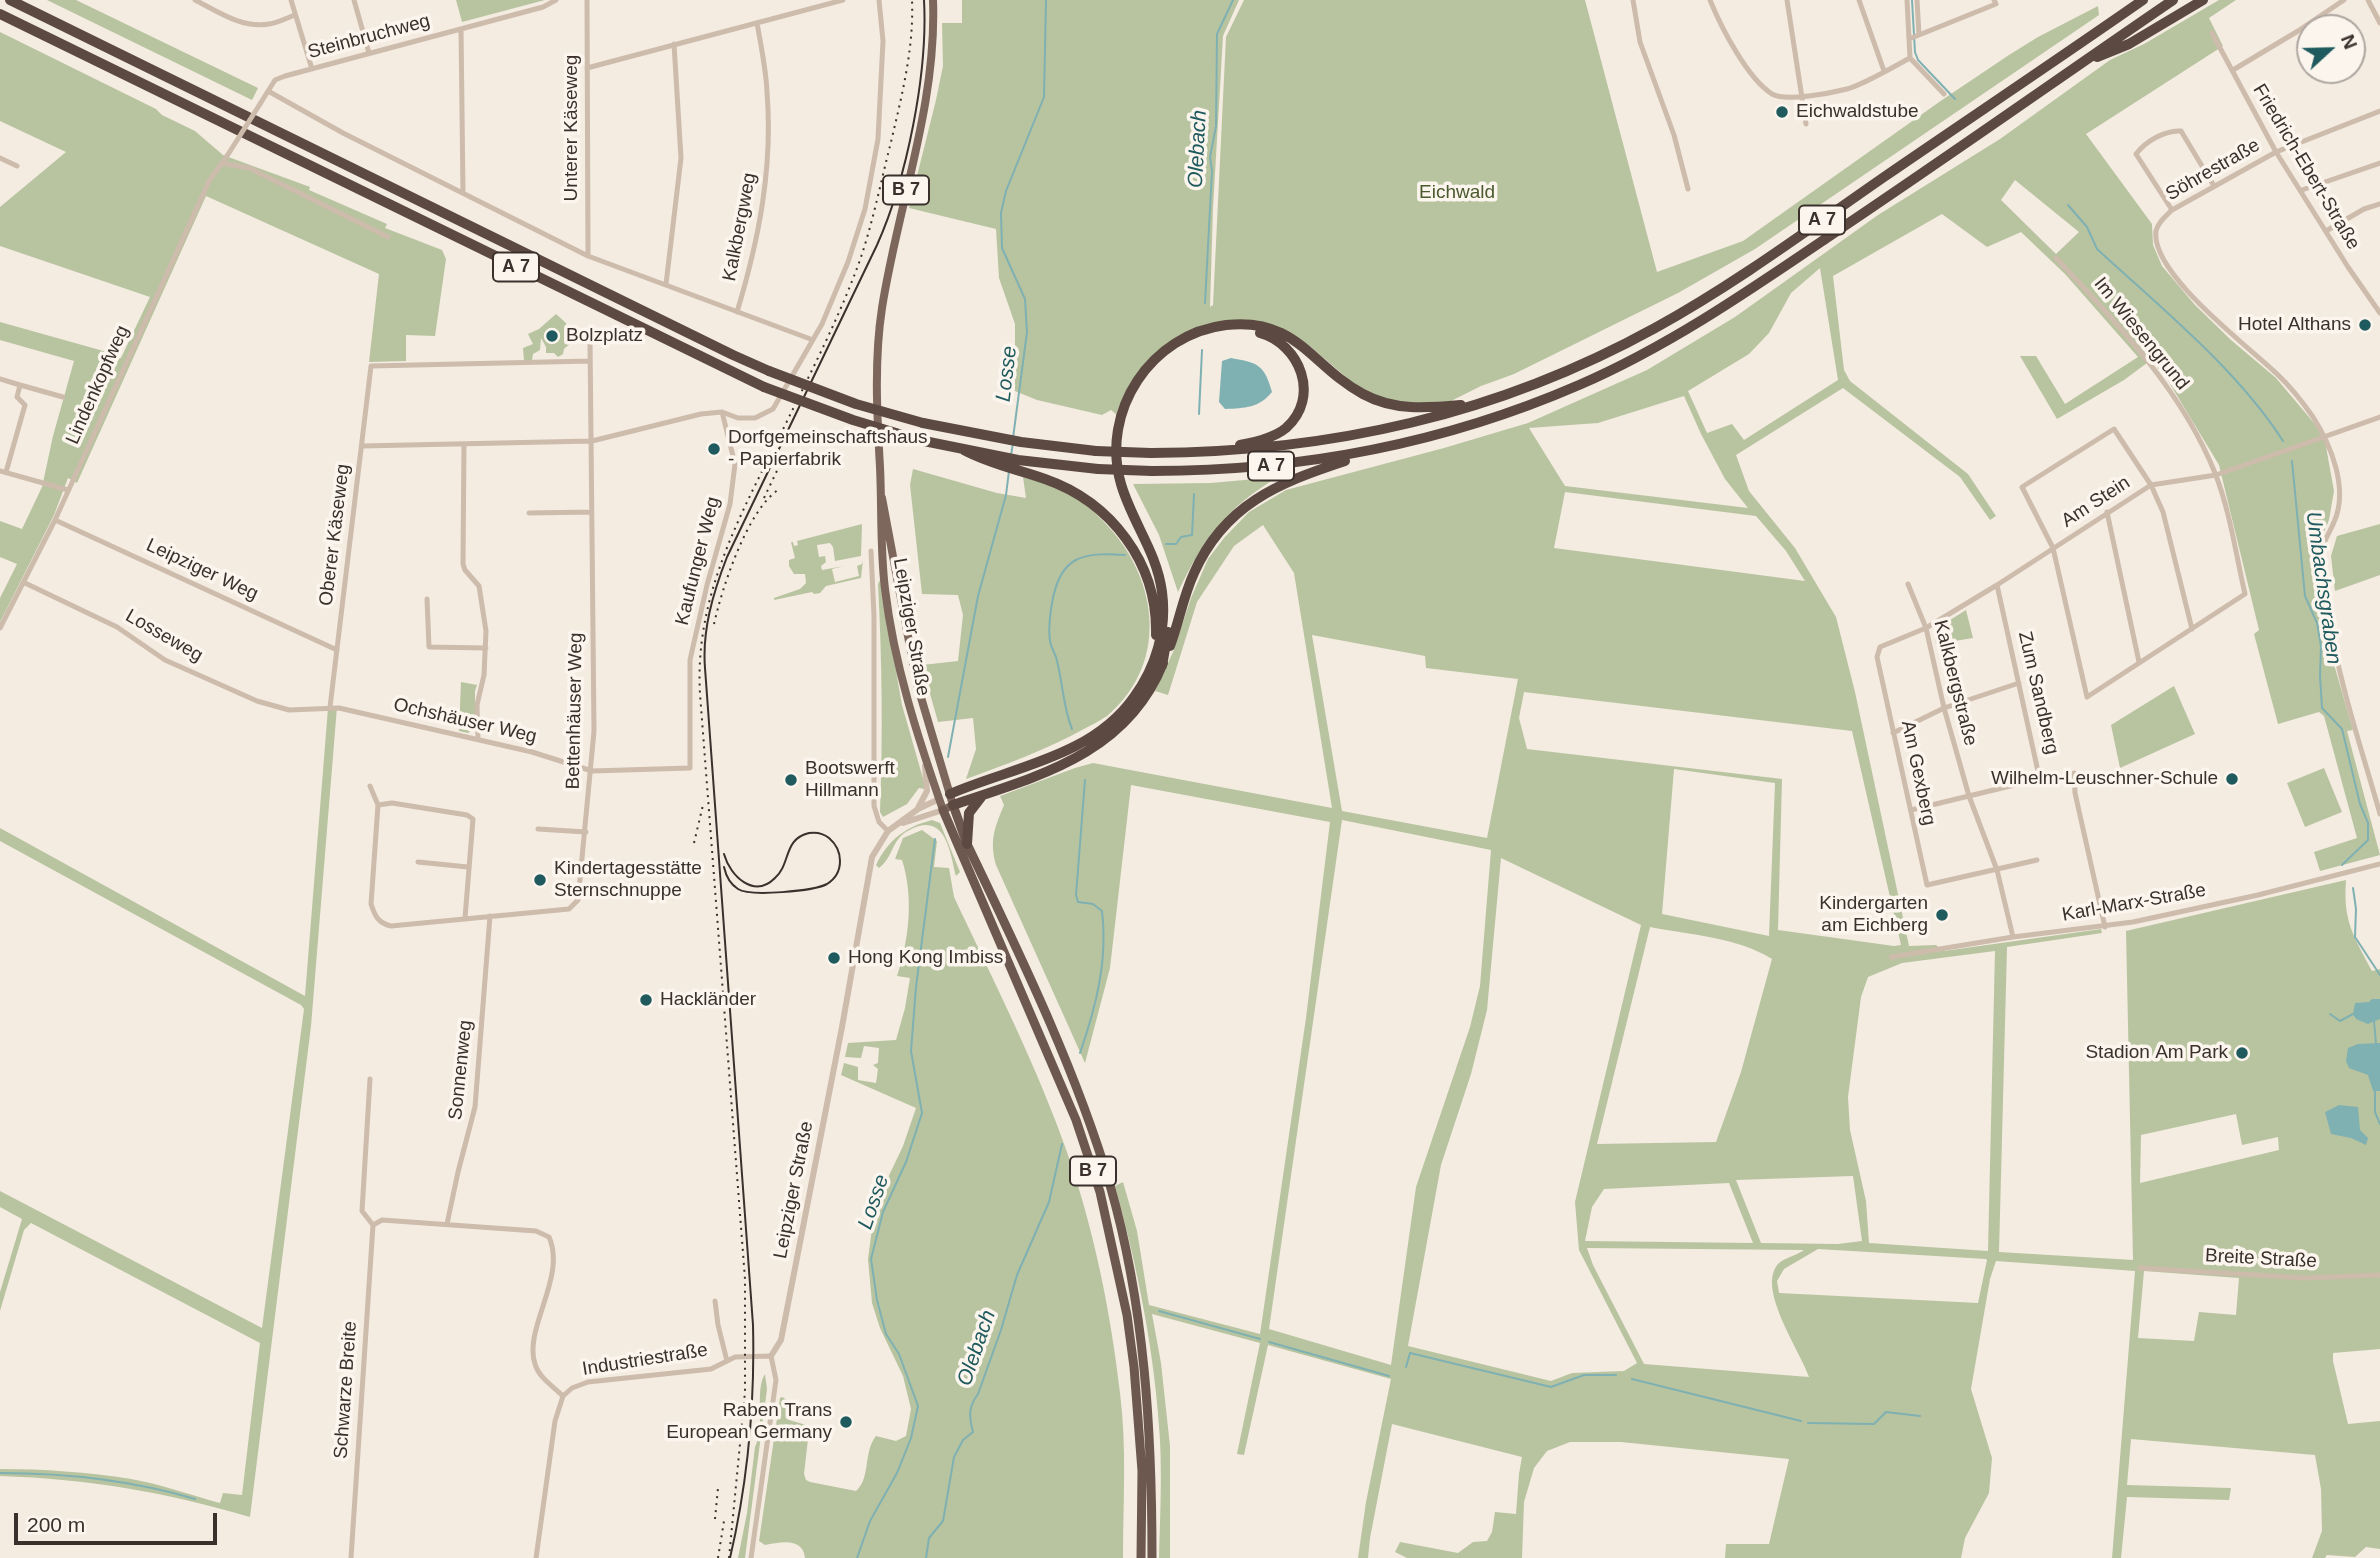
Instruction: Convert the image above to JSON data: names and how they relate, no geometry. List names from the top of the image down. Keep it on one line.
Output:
{"streets":{"highway":["B 7","A 7"],"main road":["Leipziger Straße"],"street":["Steinbruchweg","Unterer Käseweg","Friedrich-Ebert-Straße","Söhrestraße","Kalkbergweg","Im Wiesengrund","Lindenkopfweg","Am Stein","Oberer Käseweg","Kaufunger Weg","Leipziger Weg","Losseweg","Kalkbergstraße","Zum Sandberg","Bettenhäuser Weg","Ochshäuser Weg","Am Gexberg","Karl-Marx-Straße","Sonnenweg","Breite Straße","Industriestraße","Schwarze Breite"]},"crossings":[["Steinbruchweg","Lindenkopfweg"],["Friedrich-Ebert-Straße","Söhrestraße"],["Söhrestraße","Am Stein"],["B 7","Leipziger Straße"],["Im Wiesengrund","Am Stein"],["Lindenkopfweg","Leipziger Weg"],["Lindenkopfweg","Losseweg"],["Am Stein","Kalkbergstraße"],["Am Stein","Zum Sandberg"],["Am Stein","Am Gexberg"],["Oberer Käseweg","Leipziger Weg"],["Oberer Käseweg","Losseweg"],["Oberer Käseweg","Bettenhäuser Weg"],["Oberer Käseweg","Ochshäuser Weg"],["Kaufunger Weg","Ochshäuser Weg"],["Leipziger Straße","Industriestraße"],["Losseweg","Ochshäuser Weg"],["Kalkbergstraße","Zum Sandberg"],["Kalkbergstraße","Am Gexberg"],["Kalkbergstraße","Karl-Marx-Straße"],["Bettenhäuser Weg","Ochshäuser Weg"],["Bettenhäuser Weg","Sonnenweg"]],"water":["Olebach","Losse","Umbachsgraben"],"parks":["Eichwald"],"places":["Eichwaldstube","Hotel Althans","Bolzplatz","Dorfgemeinschaftshaus - Papierfabrik","Wilhelm-Leuschner-Schule","Bootswerft Hillmann","Kindertagesstätte Sternschnuppe","Kindergarten am Eichberg","Hong Kong Imbiss","Hackländer","Stadion Am Park","Raben Trans European Germany"],"scale_bar":"200 m","north":"right"}
